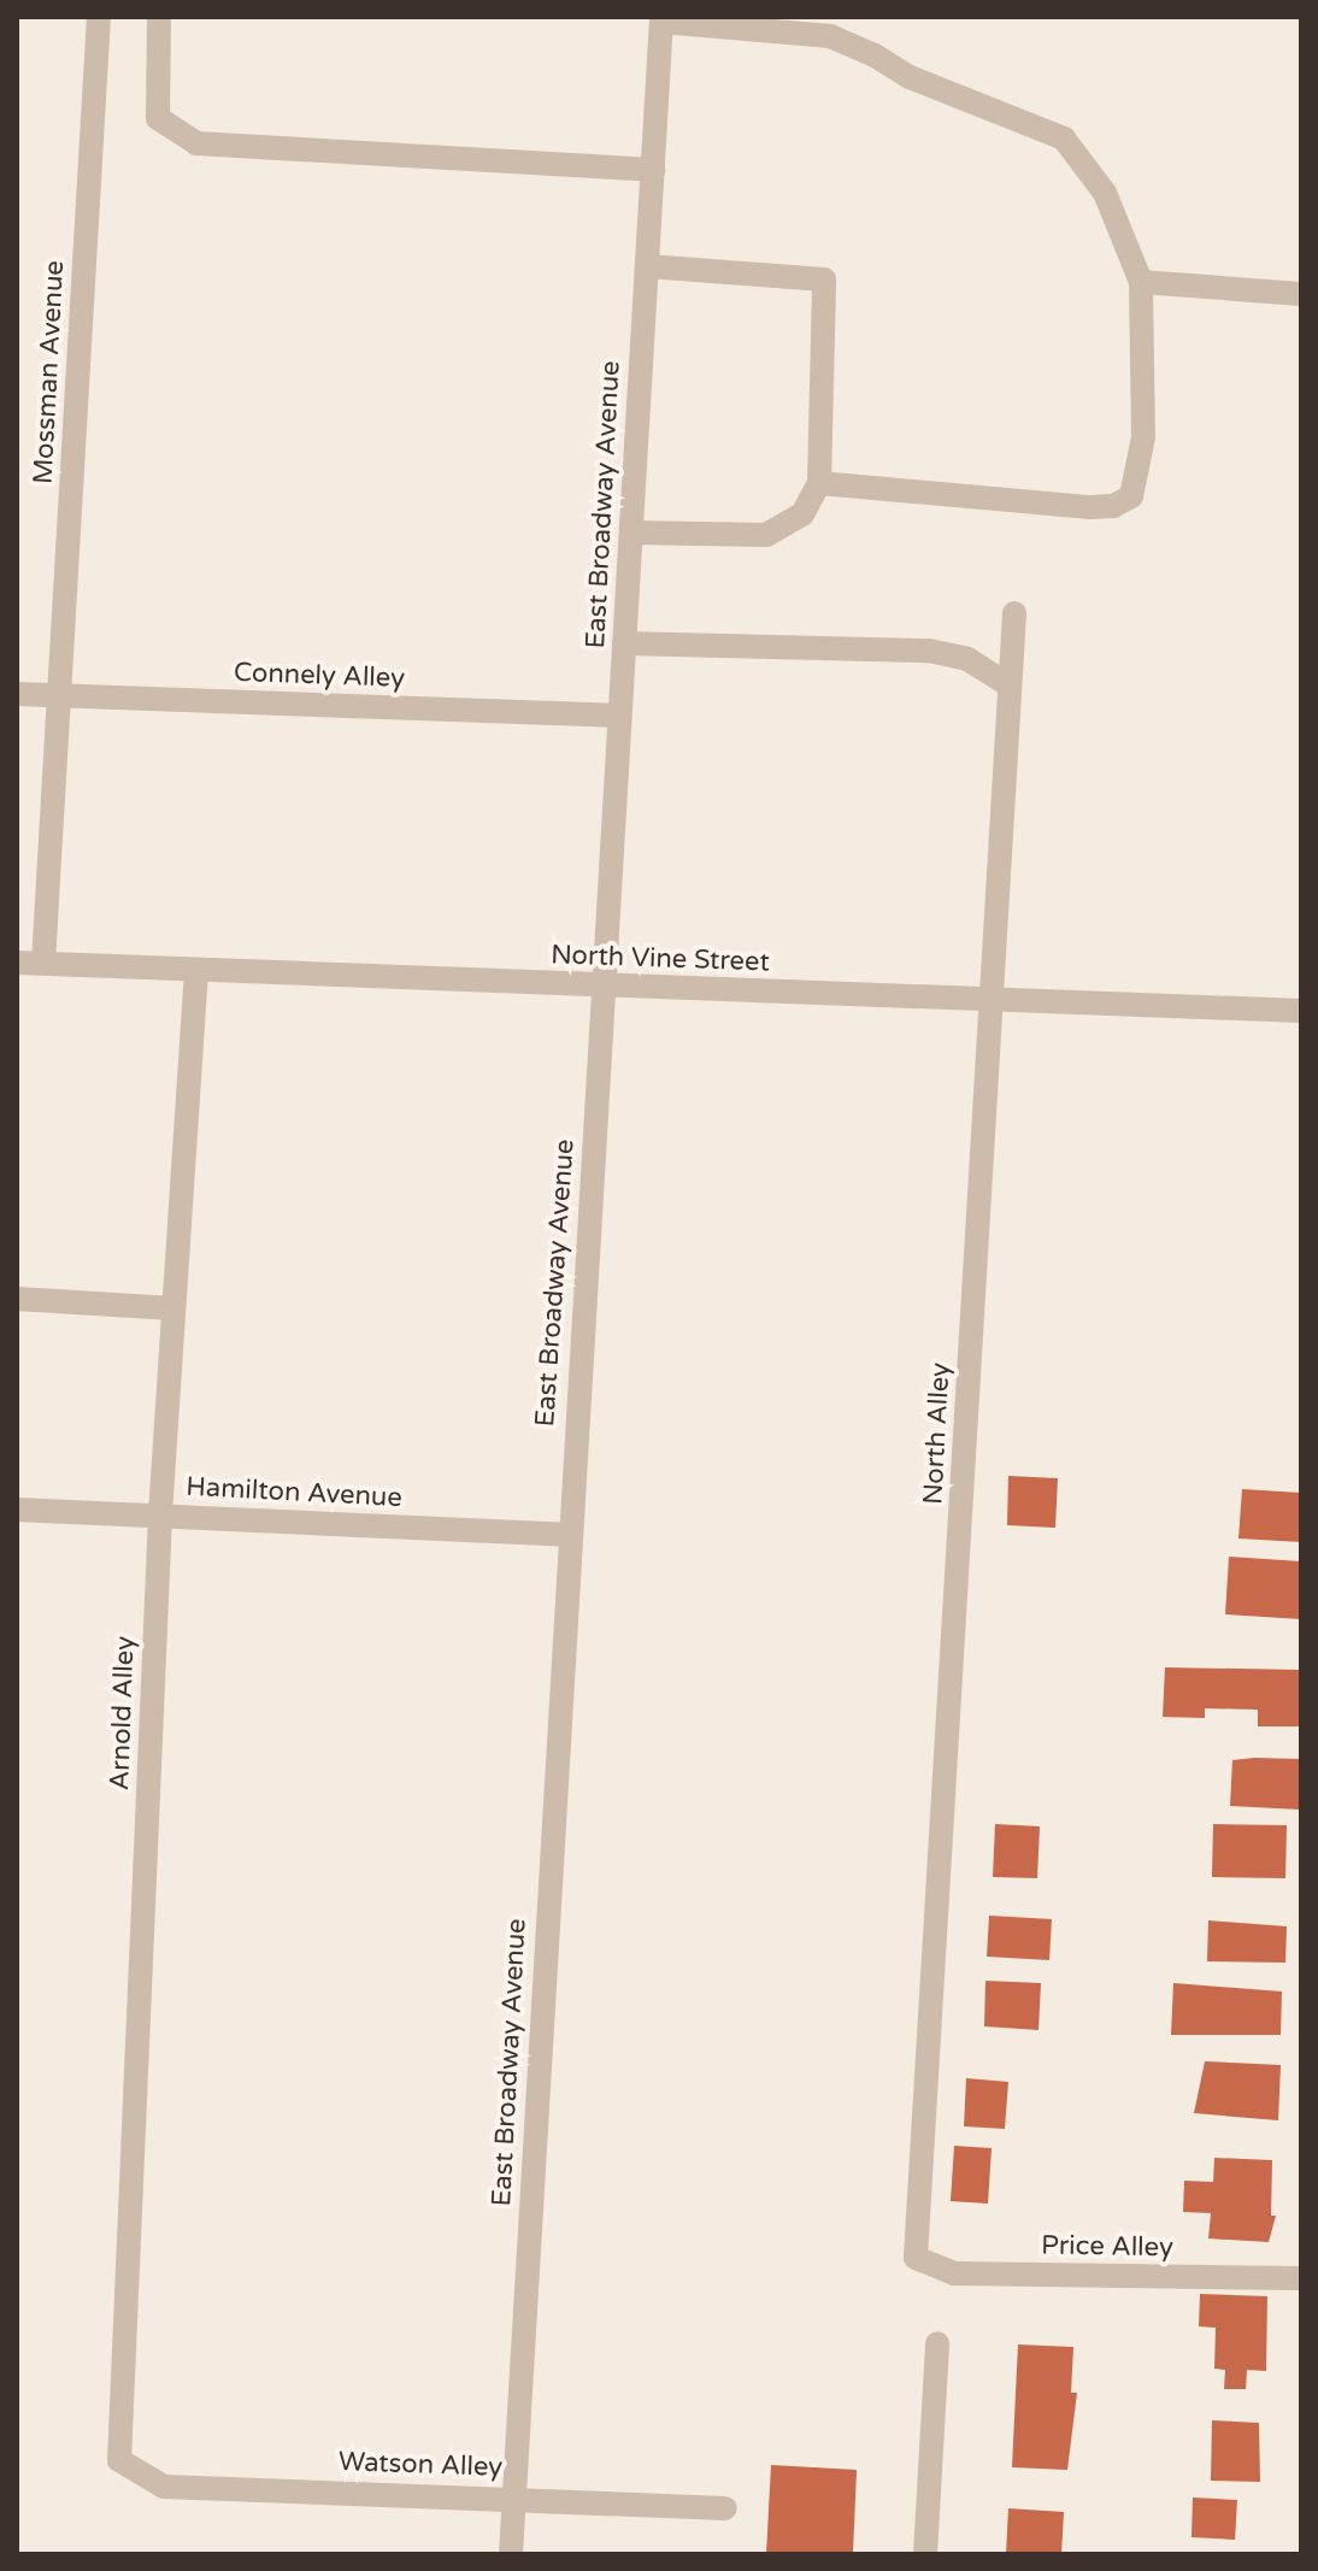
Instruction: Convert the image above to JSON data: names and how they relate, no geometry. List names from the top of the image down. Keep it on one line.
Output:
{"streets":{"street":["Mossman Avenue","East Broadway Avenue","Connely Alley","North Vine Street","North Alley","Hamilton Avenue","Arnold Alley","Price Alley","Watson Alley"]},"crossings":[["Mossman Avenue","Connely Alley"],["Mossman Avenue","North Vine Street"],["East Broadway Avenue","Connely Alley"],["East Broadway Avenue","North Vine Street"],["East Broadway Avenue","Hamilton Avenue"],["East Broadway Avenue","Watson Alley"],["North Vine Street","North Alley"],["North Vine Street","Arnold Alley"],["North Alley","Price Alley"],["Hamilton Avenue","Arnold Alley"],["Arnold Alley","Watson Alley"]]}
